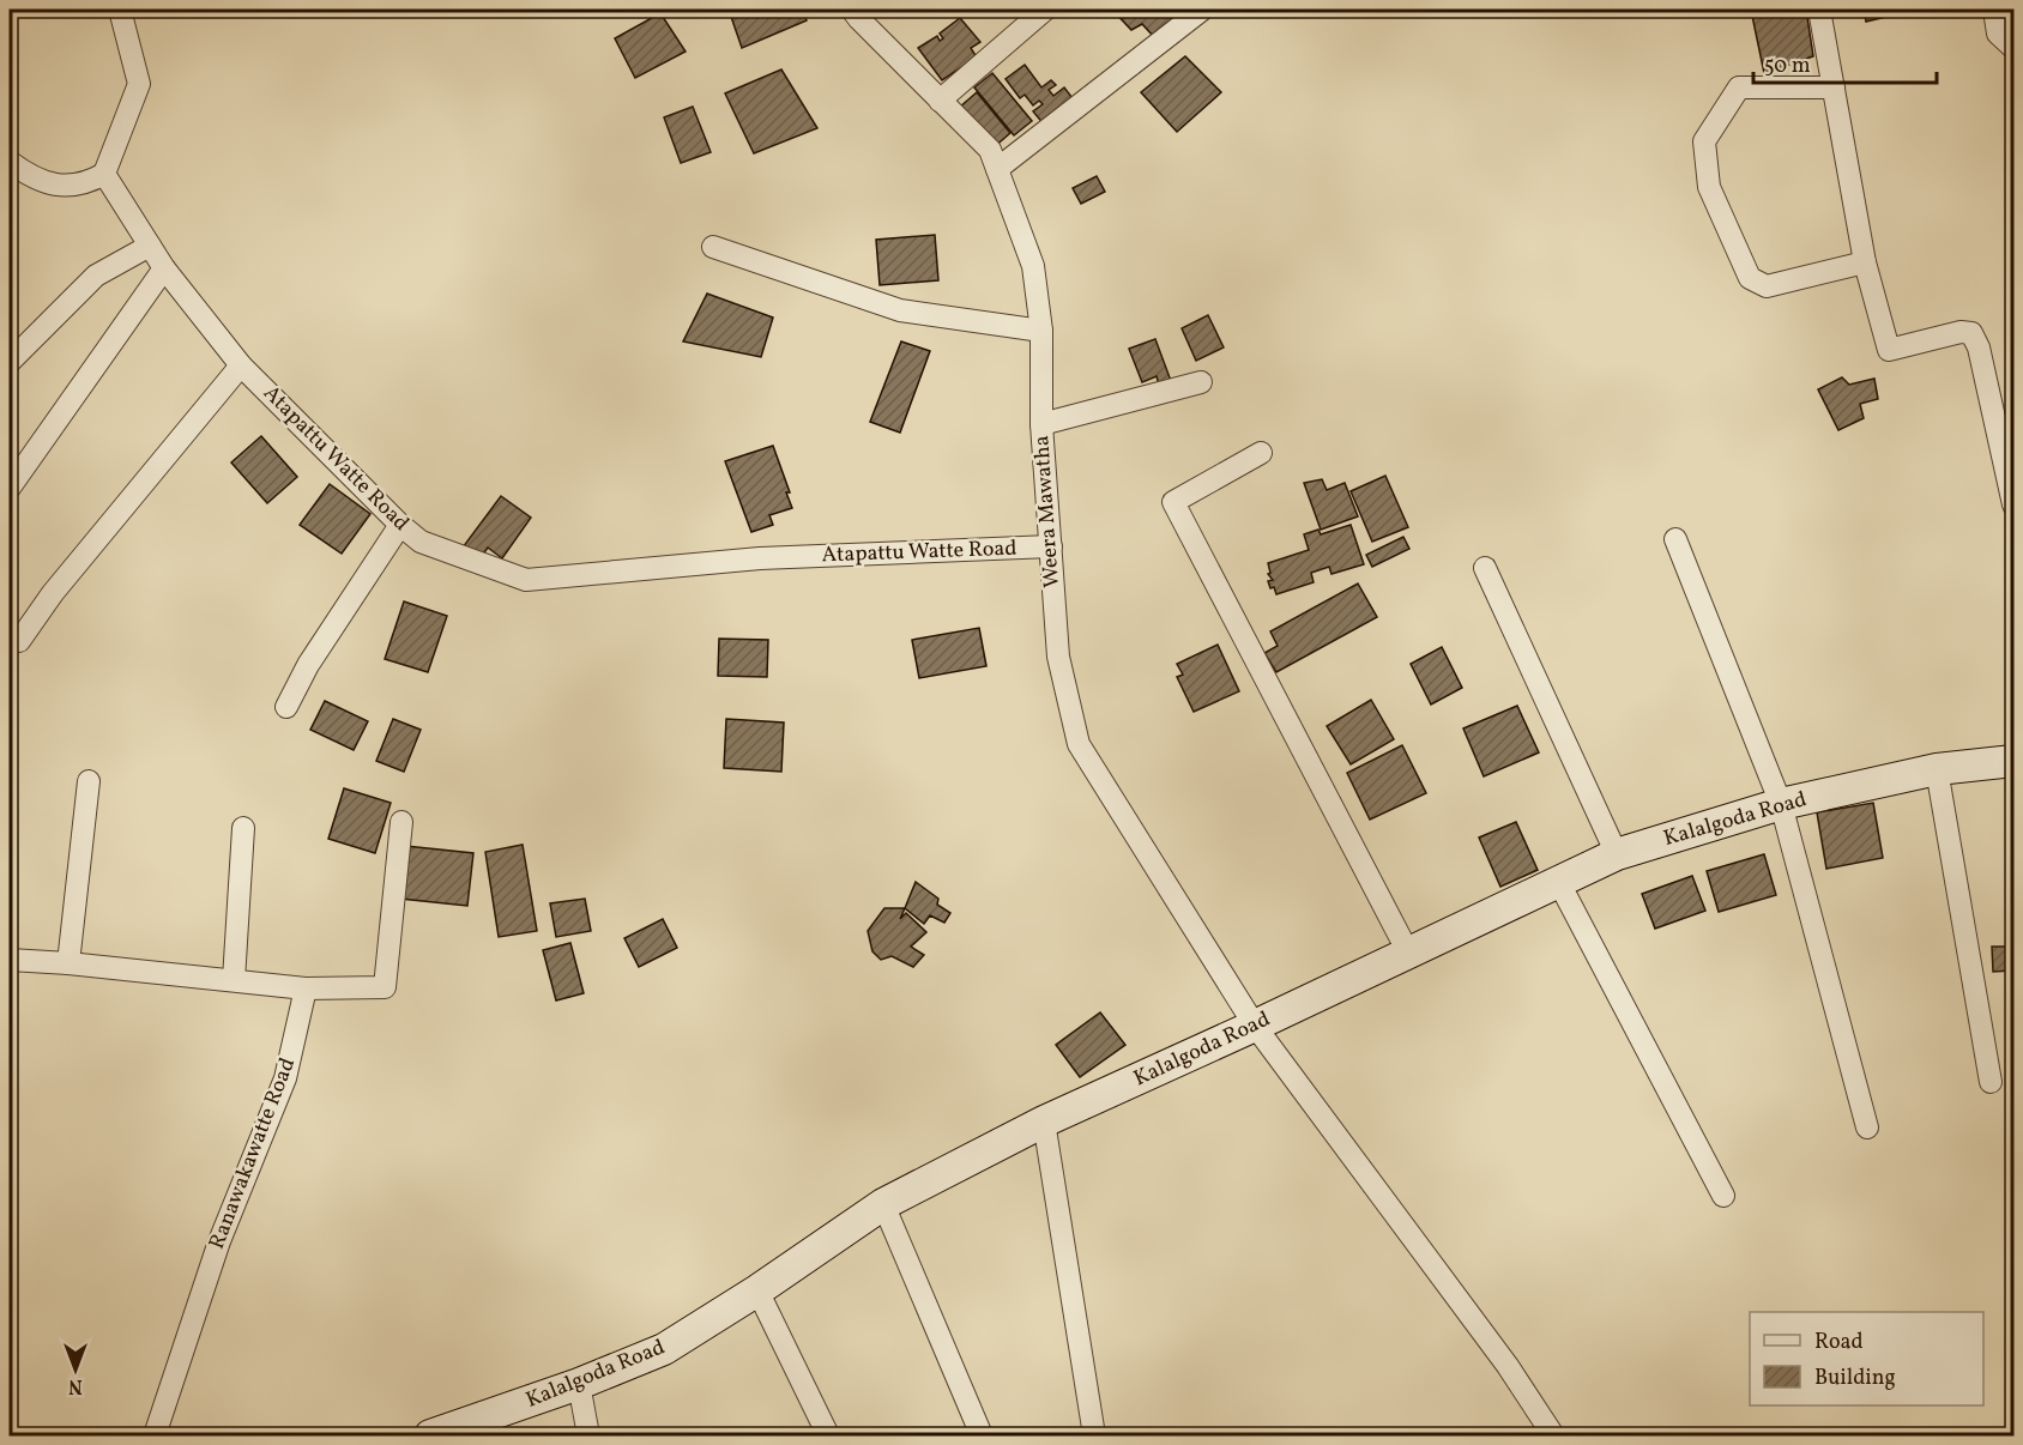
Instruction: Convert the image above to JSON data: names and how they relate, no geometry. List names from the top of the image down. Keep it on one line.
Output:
{"streets":{"street":["Atapattu Watte Road","Weera Mawatha","Kalalgoda Road","Ranawakawatte Road"]},"crossings":[["Atapattu Watte Road","Weera Mawatha"],["Weera Mawatha","Kalalgoda Road"]],"legend":["Road","Building"],"scale_bar":"50 m","north":"bottom"}
